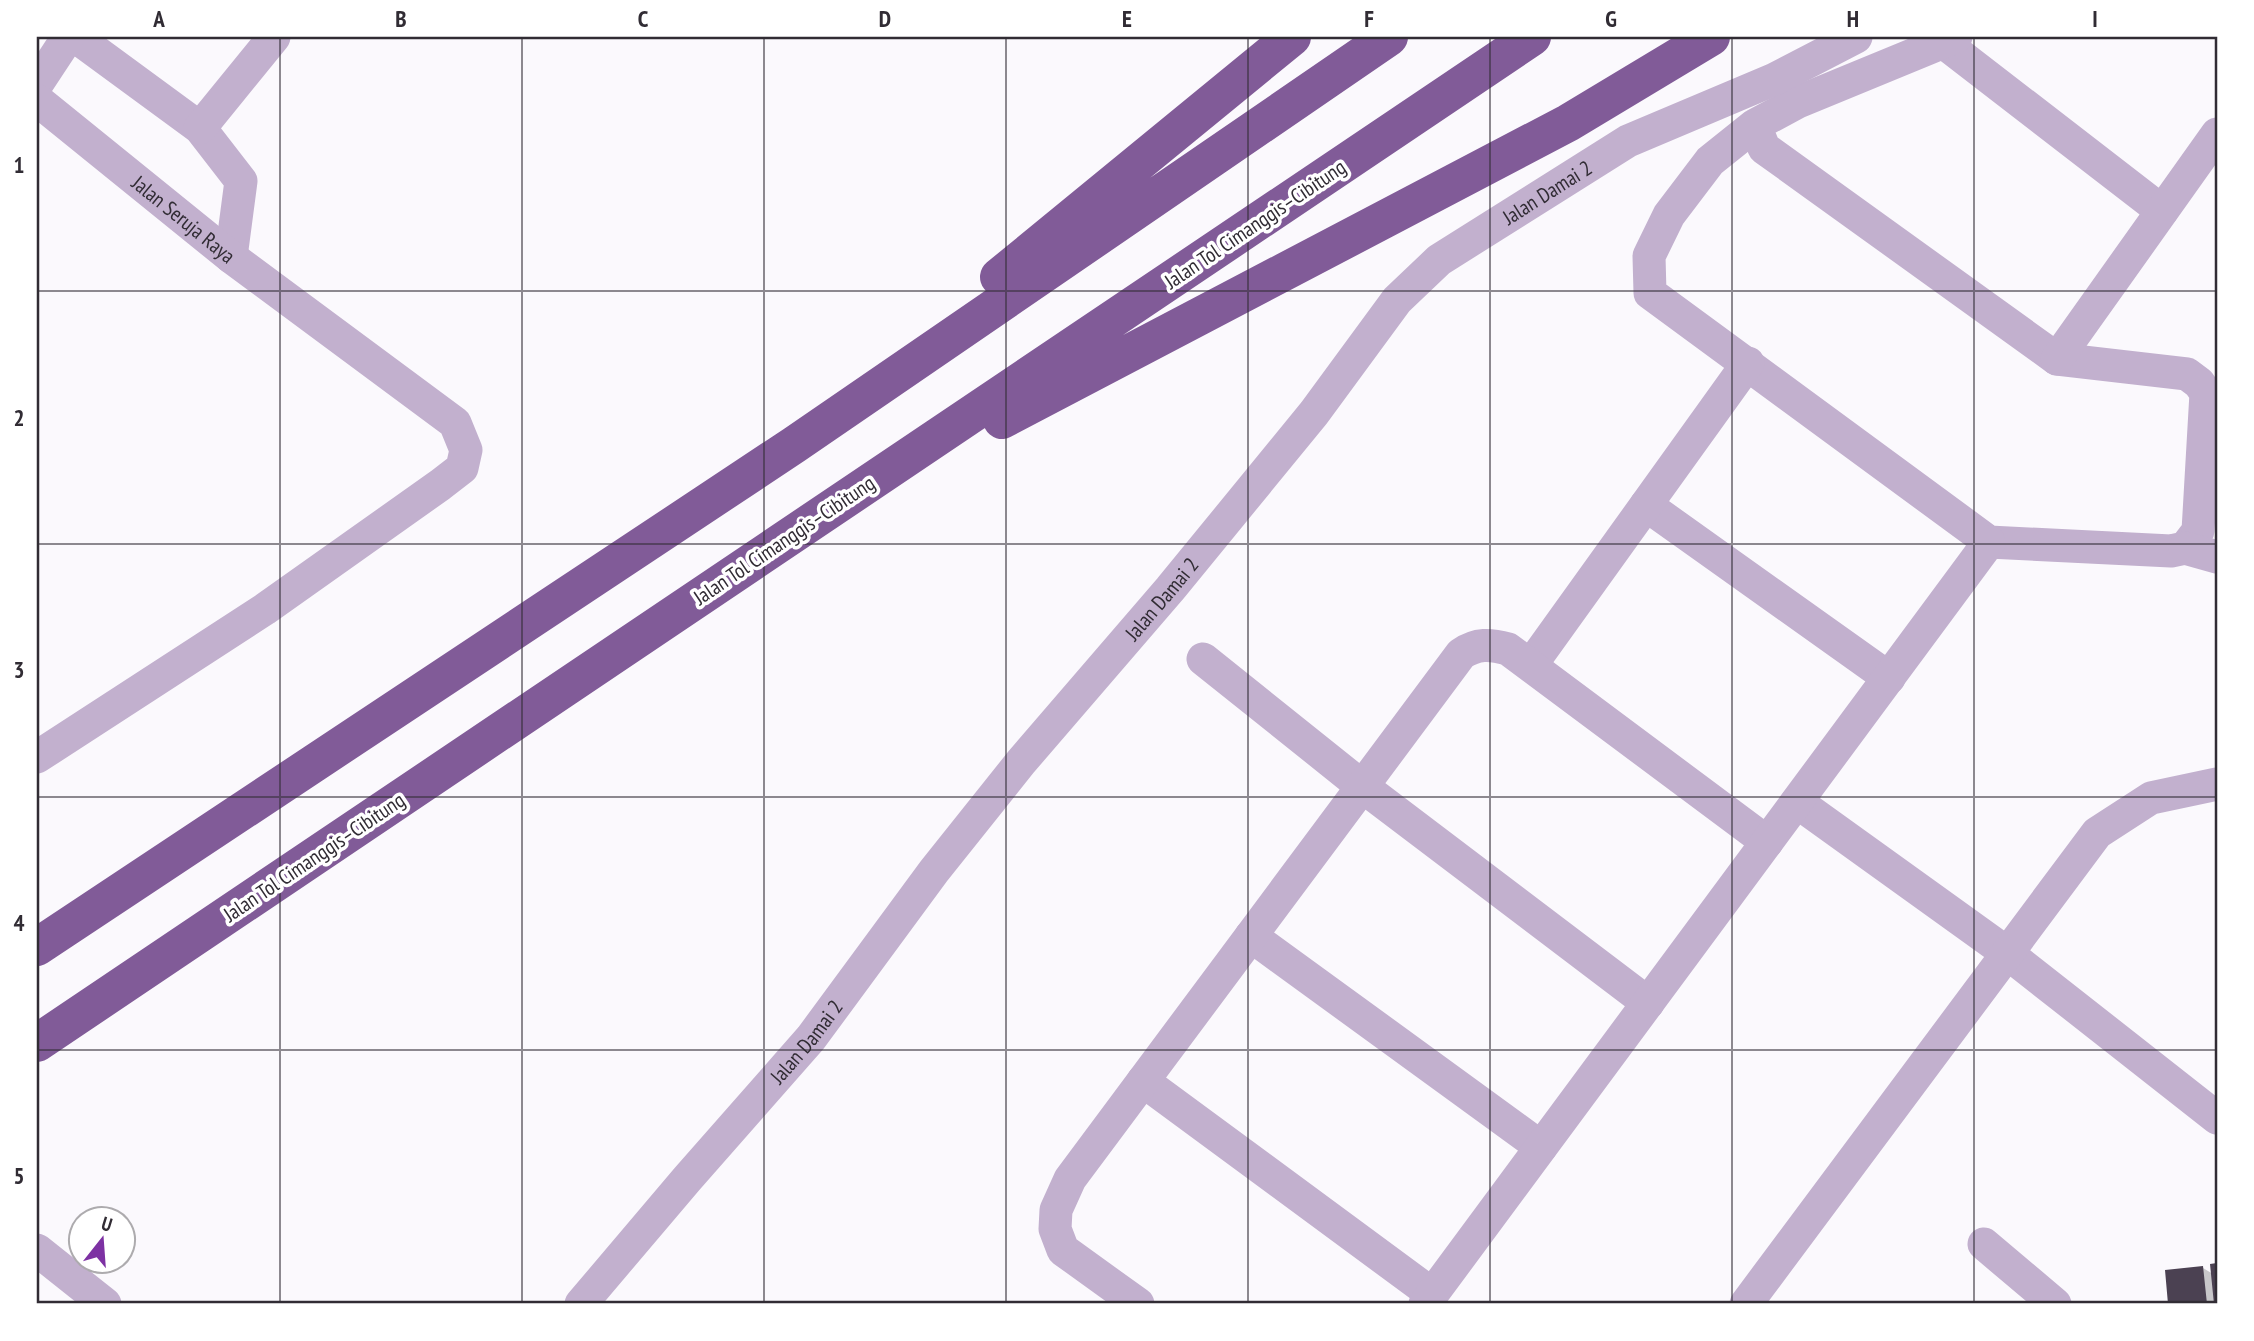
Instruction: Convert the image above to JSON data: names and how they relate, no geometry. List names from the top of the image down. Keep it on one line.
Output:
{"streets":{"highway":["Jalan Tol Cimanggis–Cibitung"],"street":["Jalan Damai 2","Jalan Seruja Raya"]},"north":"top","grid":{"columns":["A","B","C","D","E","F","G","H","I"],"rows":["1","2","3","4","5"]}}
